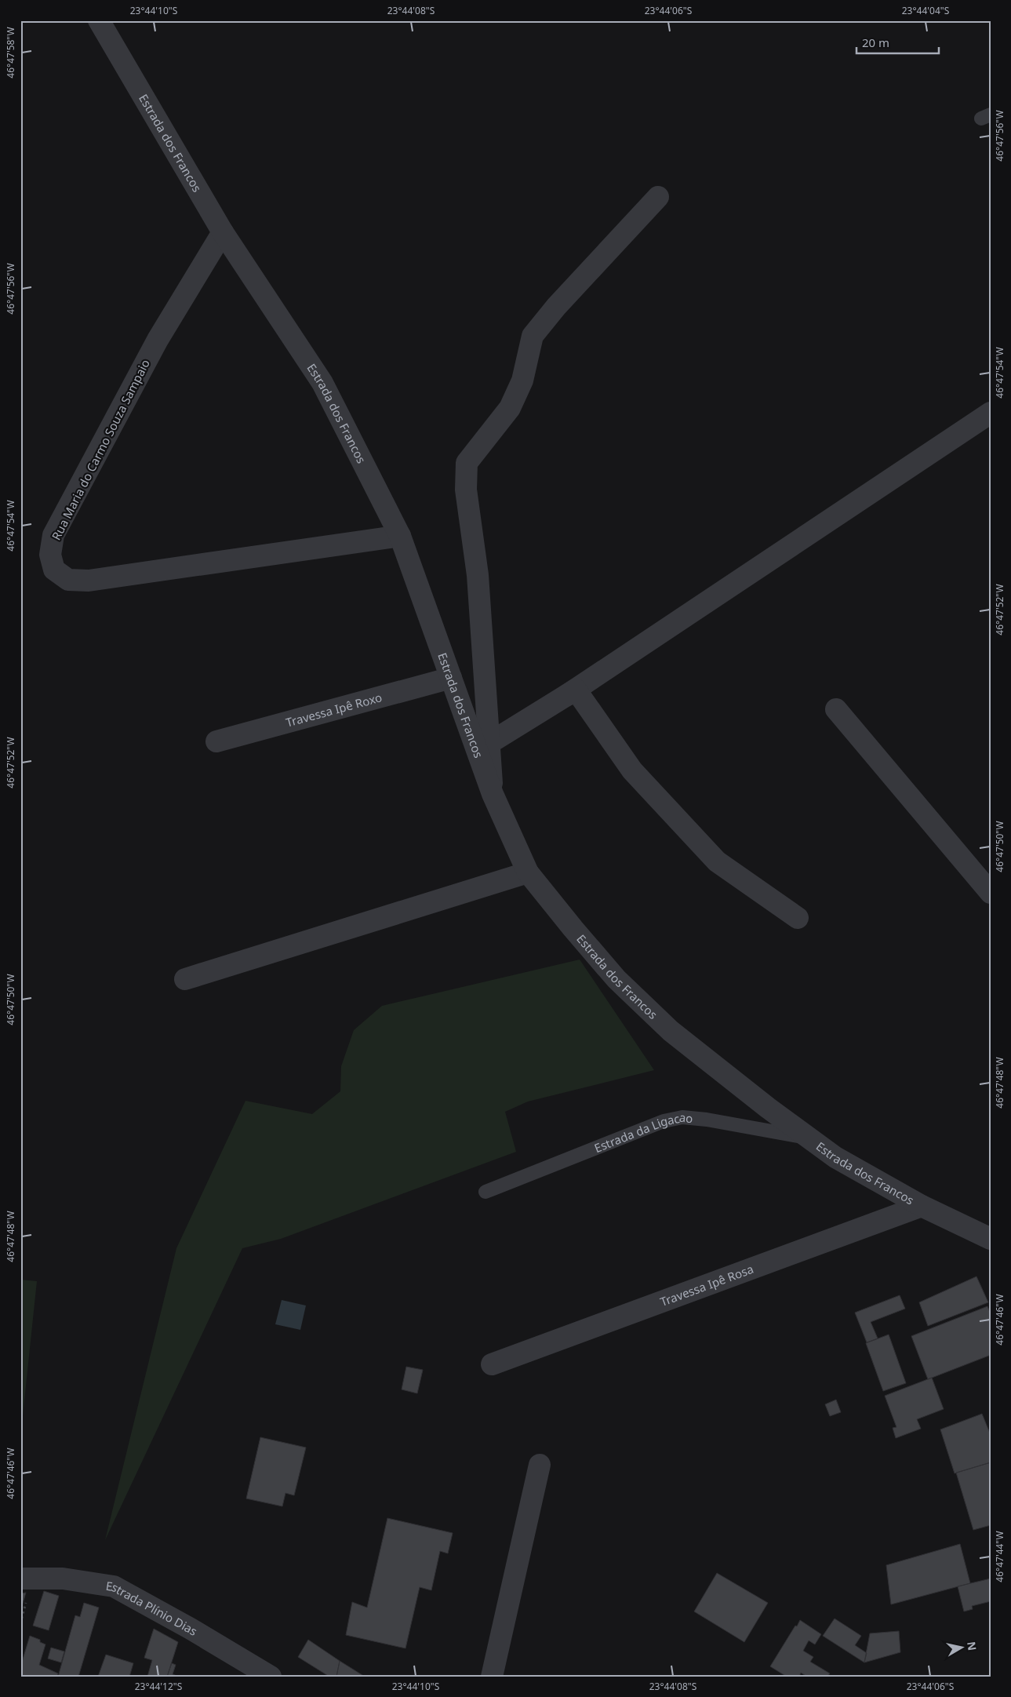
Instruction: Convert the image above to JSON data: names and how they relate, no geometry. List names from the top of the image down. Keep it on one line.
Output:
{"streets":{"street":["Estrada dos Francos","Rua Maria do Carmo Souza Sampaio","Travessa Ipê Roxo","Travessa Ipê Rosa","Estrada Plínio Dias"],"lane":["Estrada da Ligacao"]},"crossings":[["Estrada dos Francos","Rua Maria do Carmo Souza Sampaio"],["Estrada dos Francos","Travessa Ipê Roxo"],["Estrada dos Francos","Estrada da Ligacao"],["Estrada dos Francos","Travessa Ipê Rosa"]],"scale_bar":"20 m","north":"right","coordinates":["23°44'10\"S","23°44'08\"S","23°44'06\"S","23°44'04\"S","46°47'58\"W","46°47'56\"W","46°47'54\"W","46°47'52\"W","46°47'50\"W","46°47'48\"W","46°47'46\"W","46°47'44\"W","23°44'12\"S"]}
